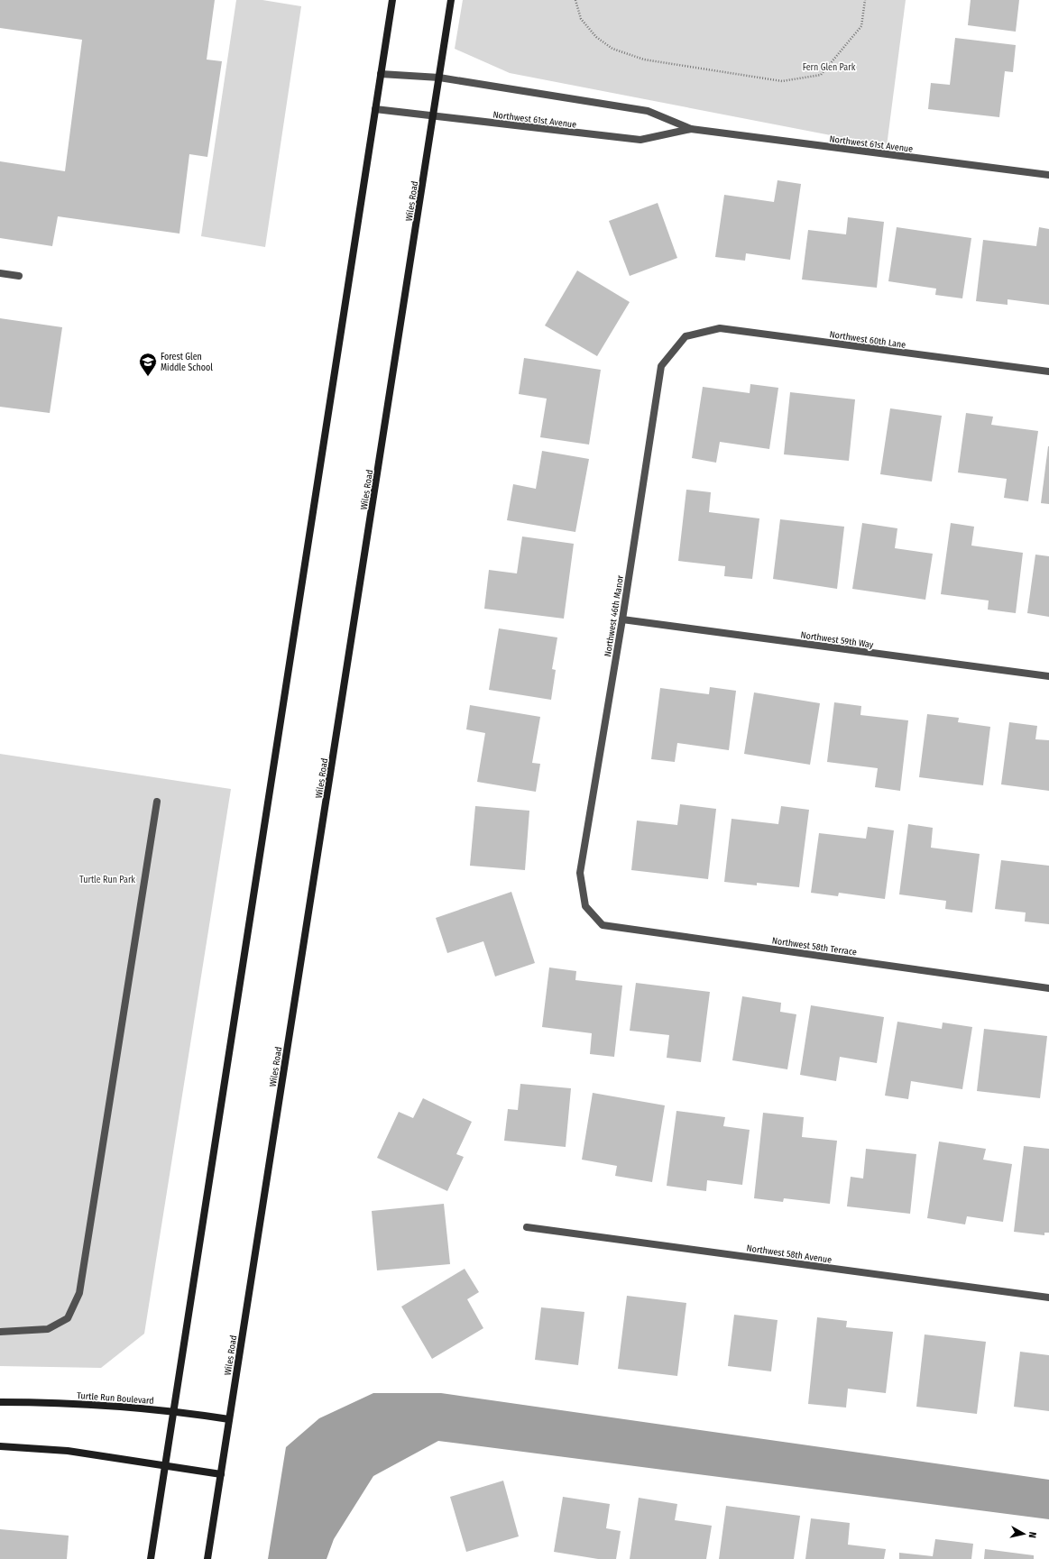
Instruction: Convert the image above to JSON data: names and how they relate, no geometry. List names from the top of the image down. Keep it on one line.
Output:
{"streets":{"main road":["Wiles Road","Turtle Run Boulevard"],"street":["Northwest 61st Avenue","Northwest 60th Lane","Northwest 46th Manor","Northwest 59th Way","Northwest 58th Terrace","Northwest 58th Avenue"]},"crossings":[["Northwest 61st Avenue","Wiles Road"],["Wiles Road","Turtle Run Boulevard"],["Northwest 60th Lane","Northwest 46th Manor"],["Northwest 46th Manor","Northwest 59th Way"],["Northwest 46th Manor","Northwest 58th Terrace"]],"parks":["Fern Glen Park","Turtle Run Park"],"places":{"school or university":["Forest Glen Middle School"]},"north":"right"}
